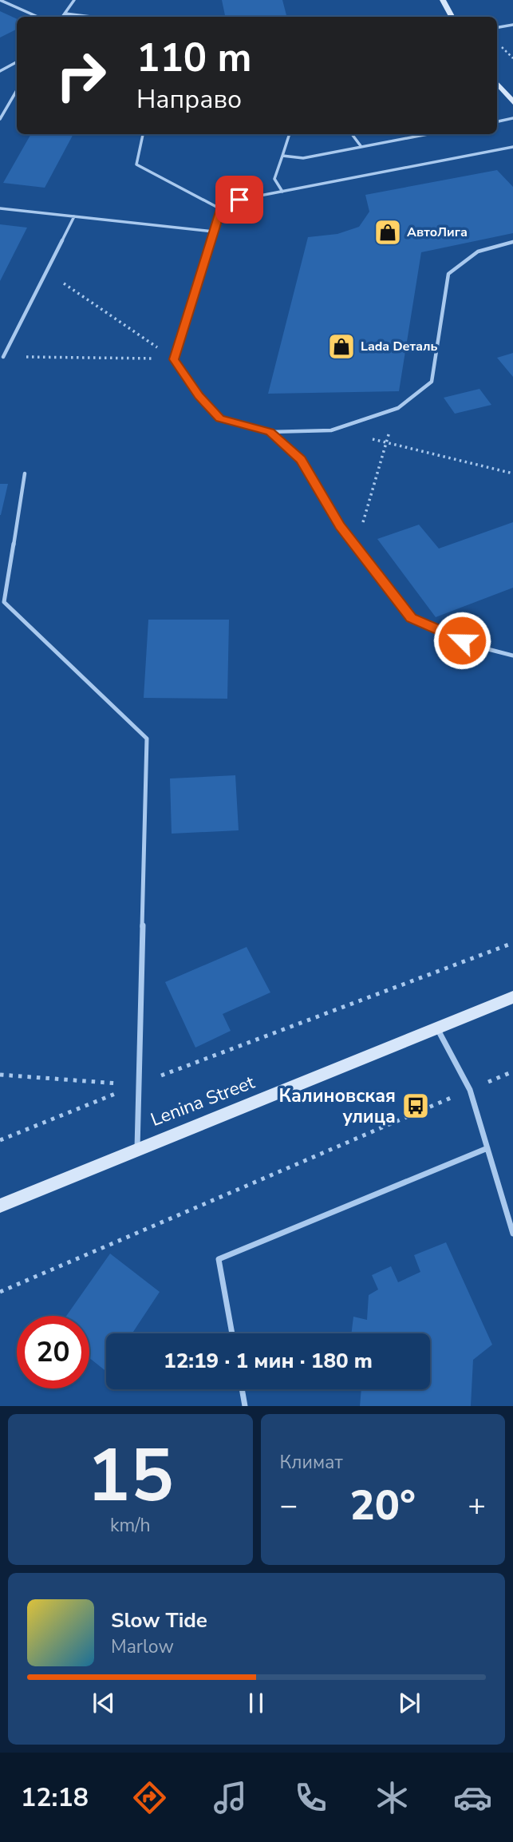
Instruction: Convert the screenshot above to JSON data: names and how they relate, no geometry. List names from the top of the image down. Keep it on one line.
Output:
{"streets":{"main road":["Lenina Street"]},"places":{"shop":["АвтоЛига","Lada Dеталь"],"bus stop":["Калиновская улица"]},"page":{"turn":["110 m","Направо"],"limit":"20","trip":"12:19 · 1 мин · 180 m","tile":[["15","km/h"],"Климат"],"heat":["−","20°","+"],"song":["Slow Tide","Marlow"],"tabs":"12:18"}}
